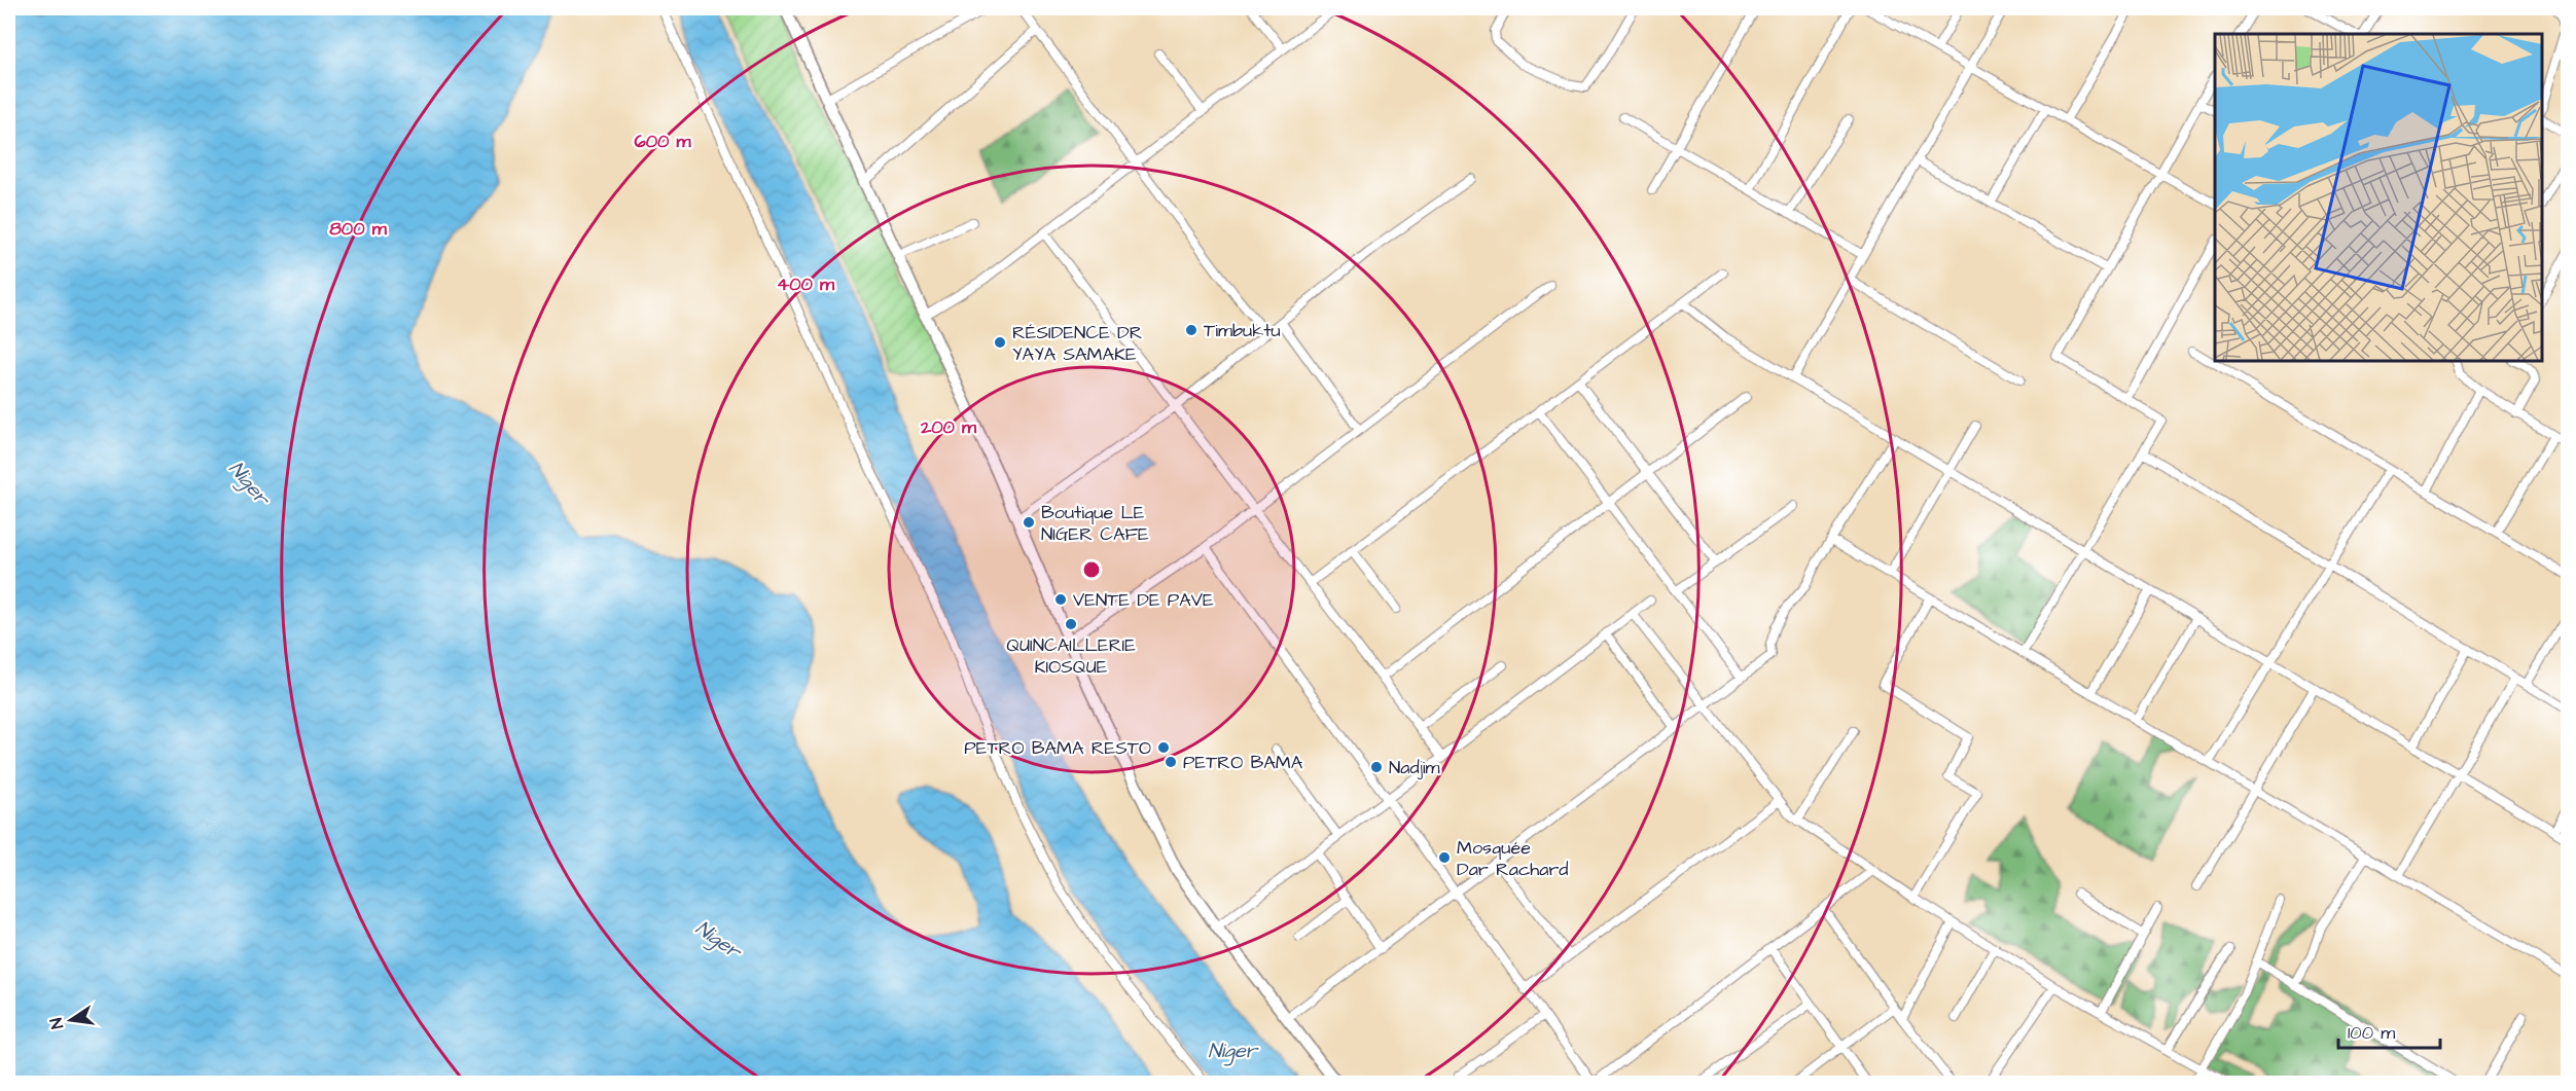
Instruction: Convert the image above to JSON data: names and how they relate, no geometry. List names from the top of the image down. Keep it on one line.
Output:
{"water":["Niger"],"places":["Timbuktu","RÉSIDENCE DR YAYA SAMAKE","Boutique LE NIGER CAFE","VENTE DE PAVE","QUINCAILLERIE KIOSQUE","PETRO BAMA RESTO","PETRO BAMA","Nadjim","Mosquée Dar Rachard"],"scale_bar":"100 m","north":"left","rings":["600 m","800 m","400 m","200 m"]}
